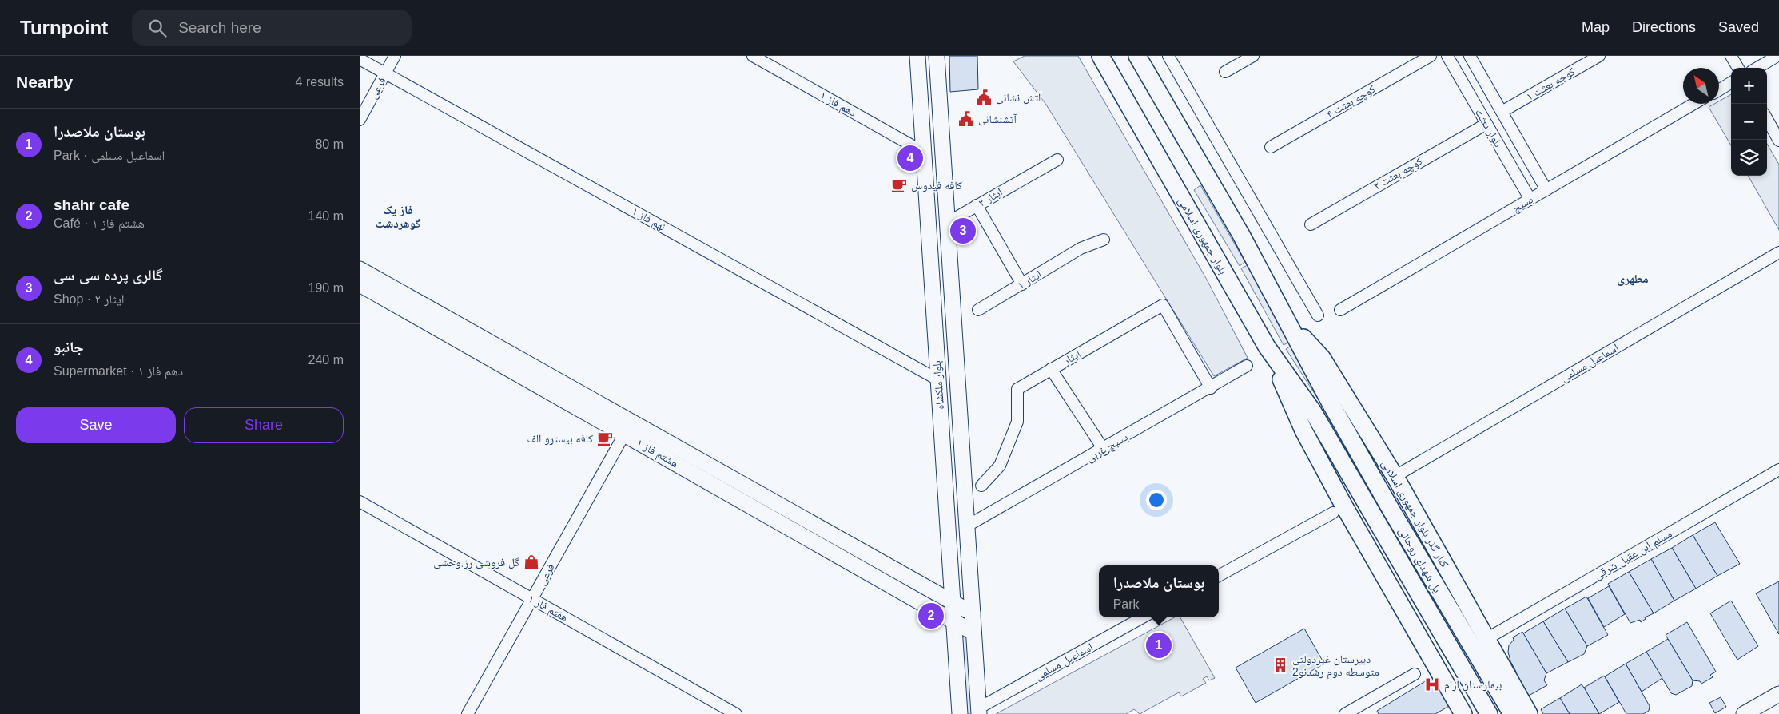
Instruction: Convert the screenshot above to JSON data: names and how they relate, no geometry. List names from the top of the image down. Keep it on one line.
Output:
{"streets":{"main road":["بلوار جمهوری اسلامی","بلوار ملکشاه","هشتم فاز ۱","کنار گذر بلوار جمهوری اسلامی","پل شهدای روحانی"],"street":["کوچه بعثت ۱","فرعی","کوچه بعثت ۴","دهم فاز ۱","بلوار بعثت","کوچه بعثت ۲","ایثار ۲","بسیج","نهم فاز ۱","ایثار ۱","ایثار","اسماعیل مسلمی","بسیج غربی","مسلم ابن عقیل شرقی","هفتم فاز ۱"]},"crossings":[["کوچه بعثت ۱","بلوار بعثت"],["فرعی","نهم فاز ۱"],["فرعی","هشتم فاز ۱"],["فرعی","هفتم فاز ۱"],["دهم فاز ۱","بلوار ملکشاه"],["بلوار بعثت","کوچه بعثت ۲"],["بلوار بعثت","بسیج"],["ایثار ۲","بلوار ملکشاه"],["نهم فاز ۱","بلوار ملکشاه"],["بلوار جمهوری اسلامی","پل شهدای روحانی"],["ایثار","بسیج غربی"],["اسماعیل مسلمی","بلوار ملکشاه"],["بلوار ملکشاه","بسیج غربی"],["بلوار ملکشاه","هشتم فاز ۱"],["کنار گذر بلوار جمهوری اسلامی","مسلم ابن عقیل شرقی"],["کنار گذر بلوار جمهوری اسلامی","پل شهدای روحانی"]],"districts":["فاز یک گوهردشت","مطهری"],"places":{"public building":["آتش نشانی","آتشنشانی"],"cafe":["كافه فيدوس","کافه بیسترو الف"],"shop":["گل فروشی رز وحشی"],"building":["دبیرستان غیردولتی متوسطه دوم رشدنو2"],"hospital":["بیمارستان آرام"]},"north":"top left","page":{"header":"Turnpoint","search":"Search here","nav":["Map","Directions","Saved"],"heading":["Nearby","4 results"],"map_buttons":["+","−"],"list":[{"mark":"1","name":"بوستان ملاصدرا","note":"Park · اسماعیل مسلمی","value":"80 m"},{"mark":"2","name":"shahr cafe","note":"Café · هشتم فاز ۱","value":"140 m"},{"mark":"3","name":"گالری پرده سی سی","note":"Shop · ایثار ۲","value":"190 m"},{"mark":"4","name":"جانبو","note":"Supermarket · دهم فاز ۱","value":"240 m"}],"pins":["4","3","2","1"],"buttons":["Save","Share"],"popup":["بوستان ملاصدرا","Park"]}}
